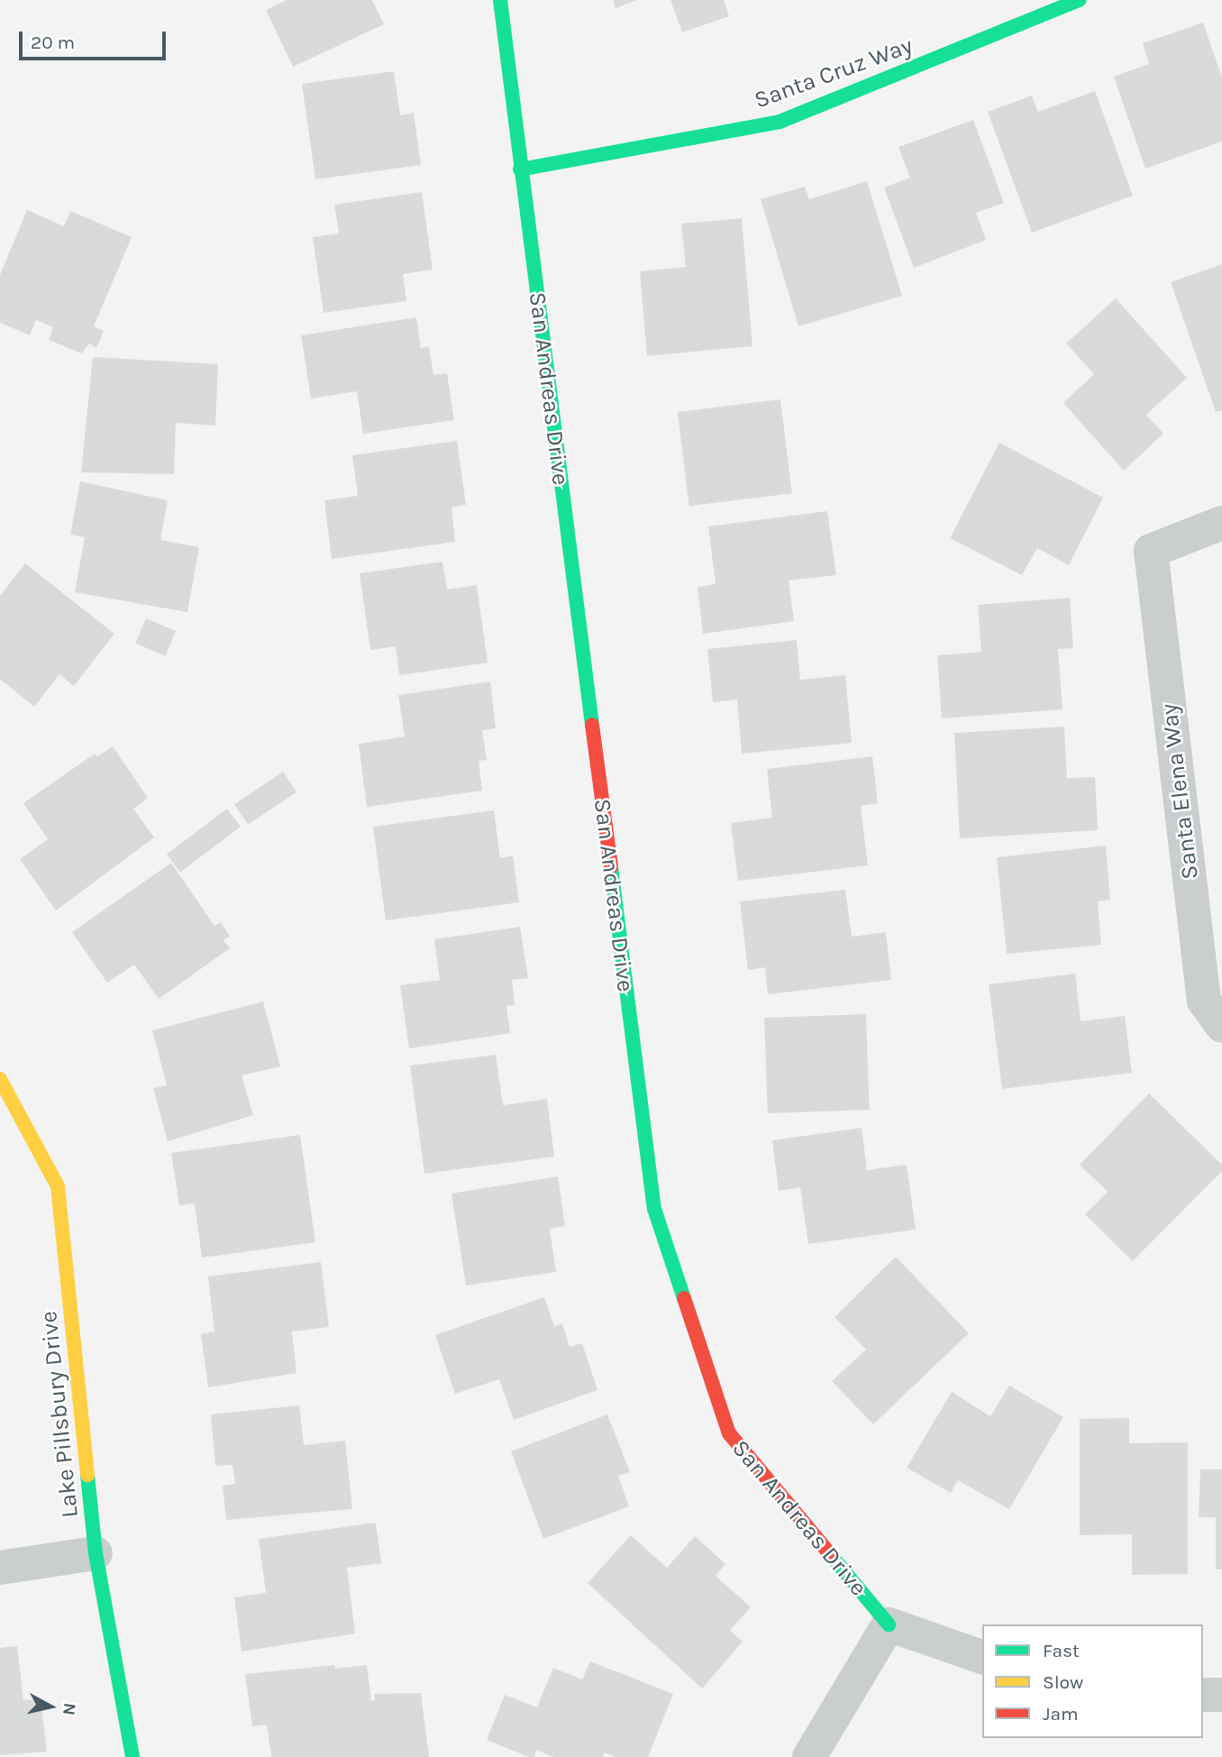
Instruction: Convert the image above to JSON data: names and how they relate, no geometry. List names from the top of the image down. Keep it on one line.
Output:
{"streets":{"street":["Santa Cruz Way","San Andreas Drive","Santa Elena Way","Lake Pillsbury Drive"]},"crossings":[["Santa Cruz Way","San Andreas Drive"]],"legend":["Fast","Slow","Jam"],"scale_bar":"20 m","north":"right"}
